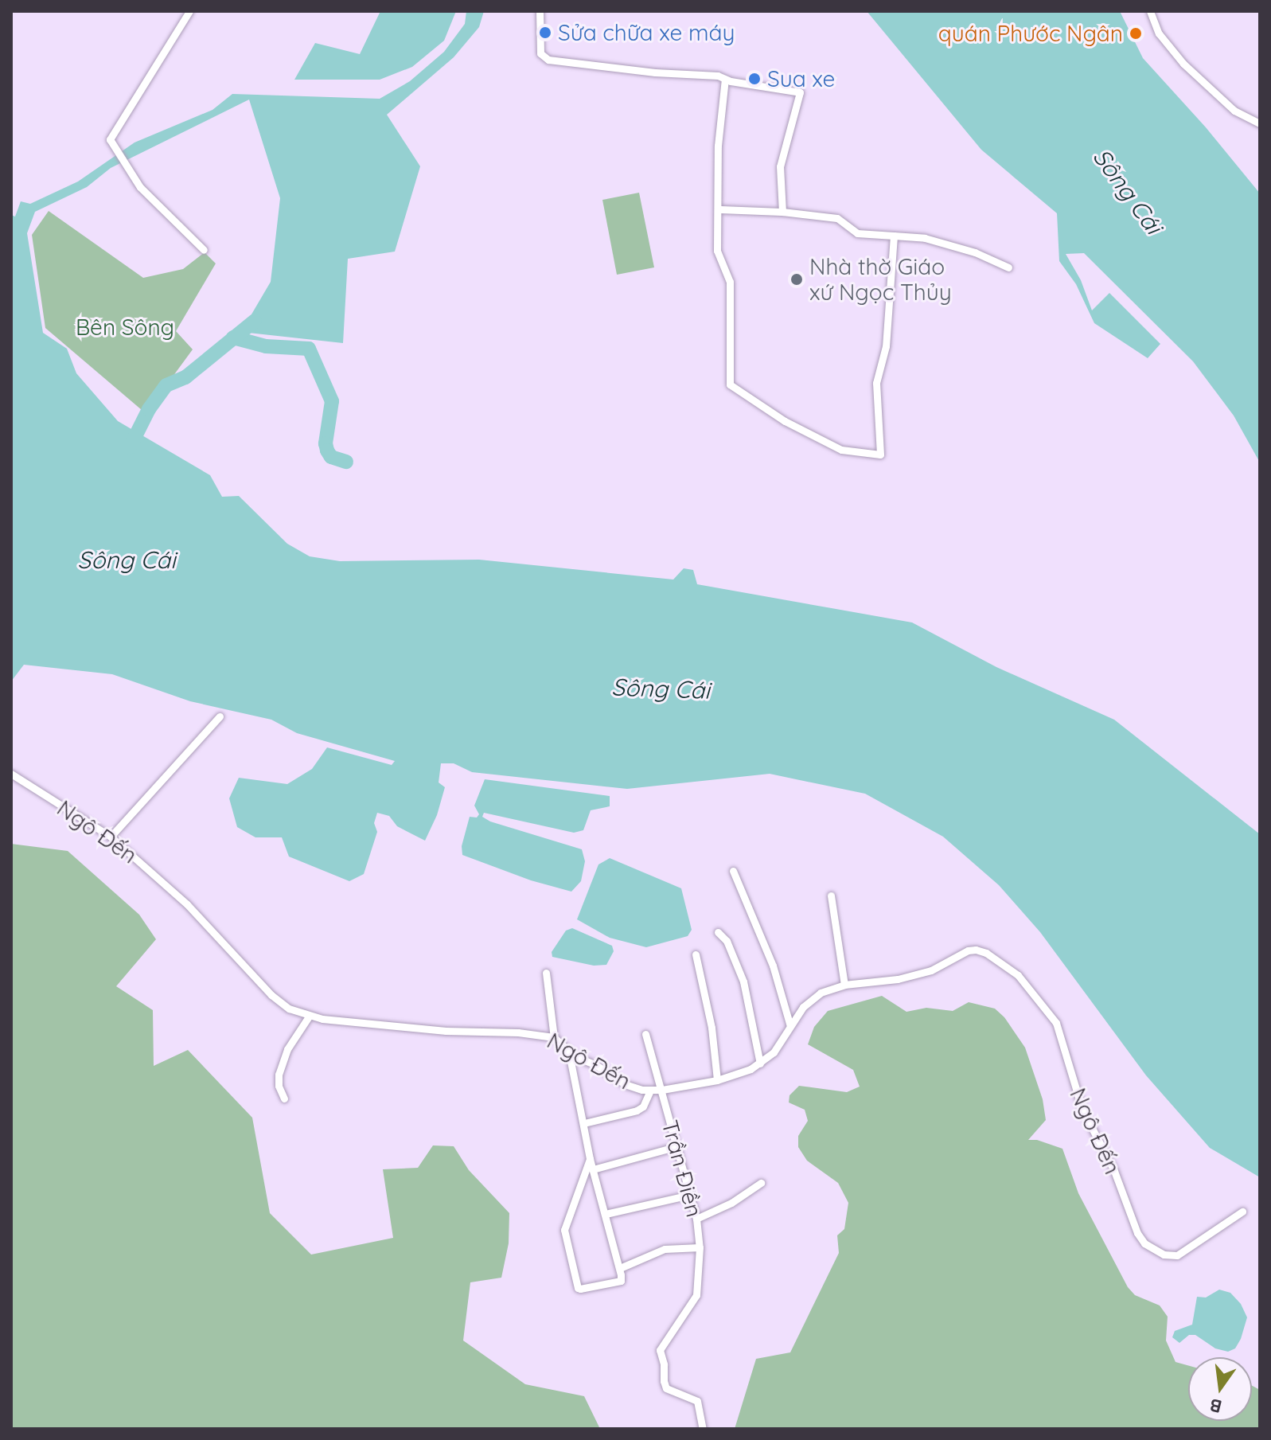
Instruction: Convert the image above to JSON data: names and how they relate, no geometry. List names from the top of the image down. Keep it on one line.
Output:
{"streets":{"street":["Ngô Đến","Trần Điền"]},"crossings":[["Ngô Đến","Trần Điền"]],"water":["Sông Cái"],"parks":["Bên Sông"],"places":["Sửa chữa xe máy","quán Phước Ngân","Sua xe","Nhà thờ Giáo xứ Ngọc Thủy"],"north":"bottom"}
